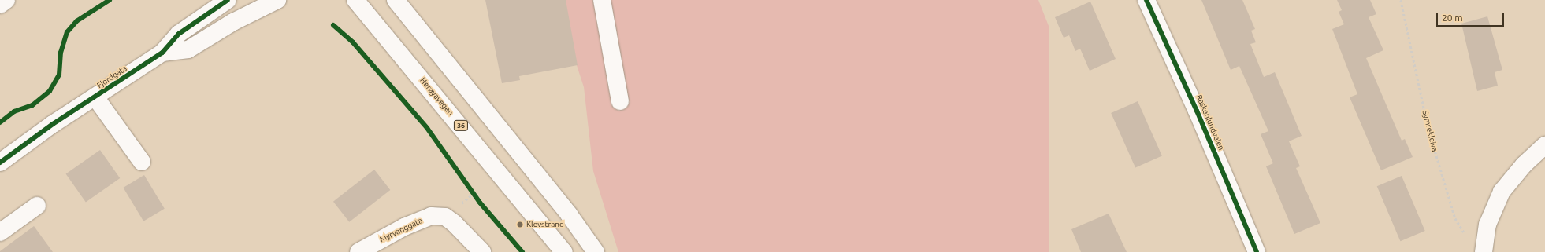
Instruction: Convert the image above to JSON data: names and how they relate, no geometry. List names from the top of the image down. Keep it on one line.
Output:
{"streets":{"main road":["Fjordgata","Herøyavegen","Raskenlundveien","36","Myrvanggata"],"path":["Symrekleiva"]},"places":["Klevstrand"],"scale_bar":"20 m"}
